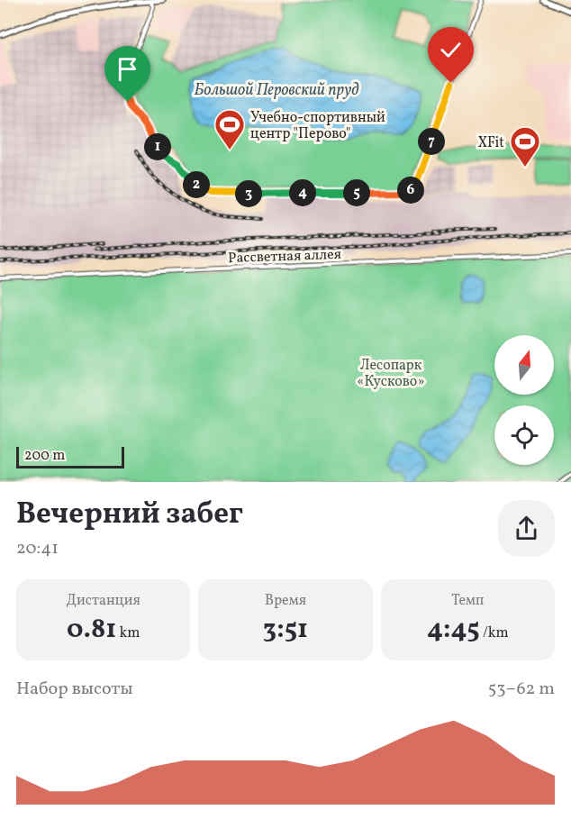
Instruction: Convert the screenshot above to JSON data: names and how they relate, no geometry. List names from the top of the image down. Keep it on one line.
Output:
{"streets":{"street":["Рассветная аллея"]},"water":["Большой Перовский пруд"],"parks":["Лесопарк «Кусково»"],"places":{"sports":["Учебно-спортивный центр \"Перово\"","XFit"]},"scale_bar":"200 m","north":"top","page":{"pins":["7","1","2","6","4","5","3"],"scale":"200 m","heading":["Вечерний забег","20:41"],"stats":[["Дистанция","0.81 km"],["Время","3:51"],["Темп","4:45 /km"]],"chart":["Набор высоты","53–62 m"]}}
